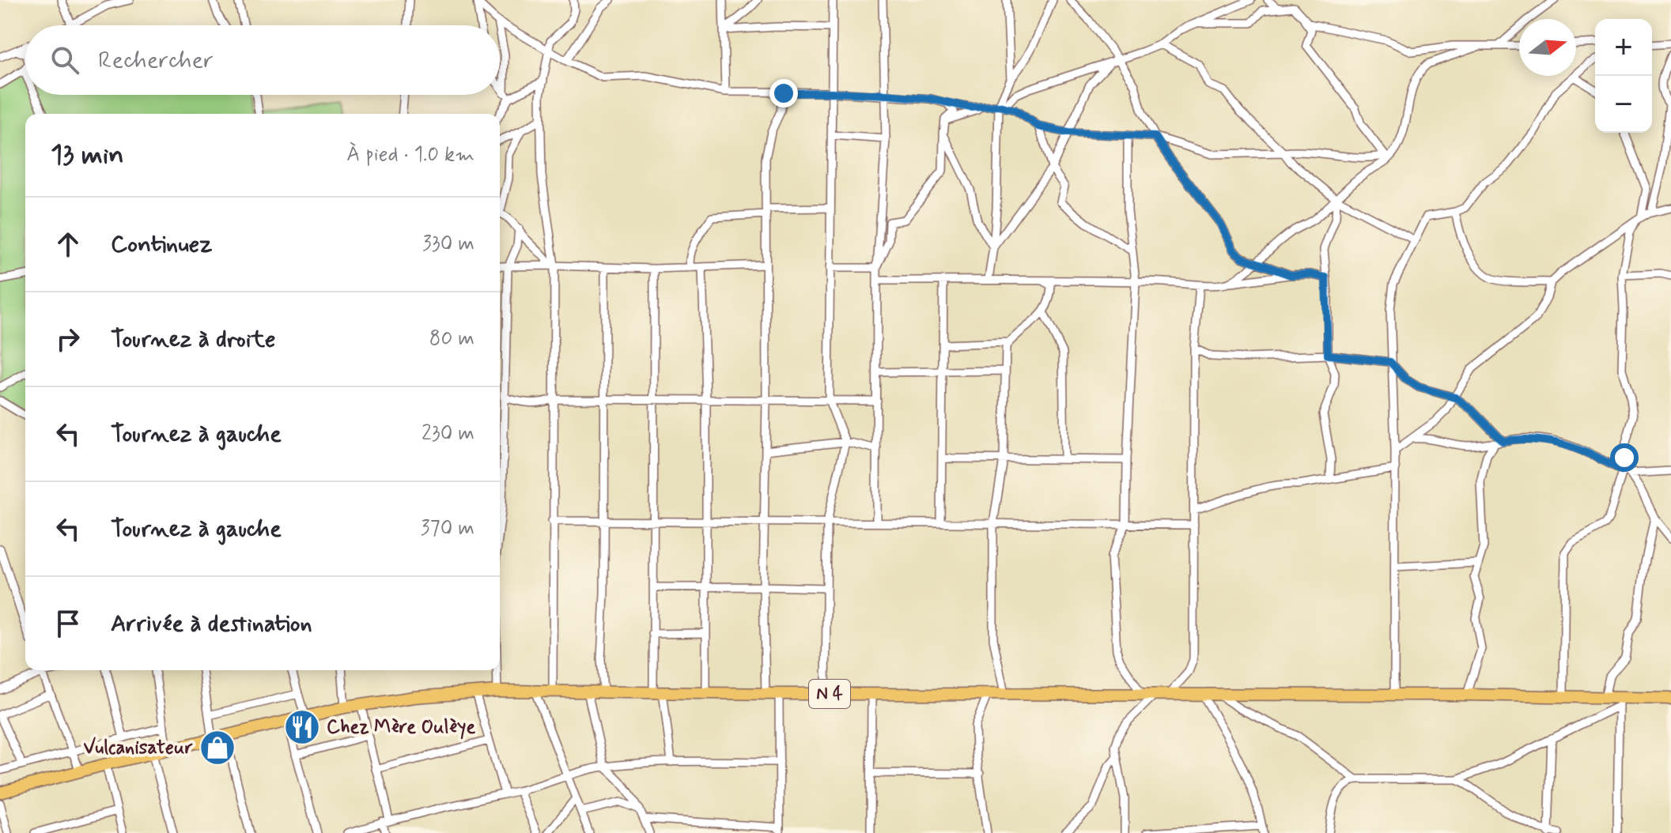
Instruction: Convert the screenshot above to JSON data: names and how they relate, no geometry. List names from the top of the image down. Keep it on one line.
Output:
{"streets":{"main road":["N 4"]},"places":{"restaurant":["Chez Mère Oulèye"],"shop":["Vulcanisateur"]},"north":"right","page":{"map_buttons":["+","−"],"search":"Rechercher","heading":["13 min","À pied · 1.0 km"],"list":[["Continuez","330 m"],["Tournez à droite","80 m"],["Tournez à gauche","230 m"],["Tournez à gauche","370 m"],"Arrivée à destination"]}}
